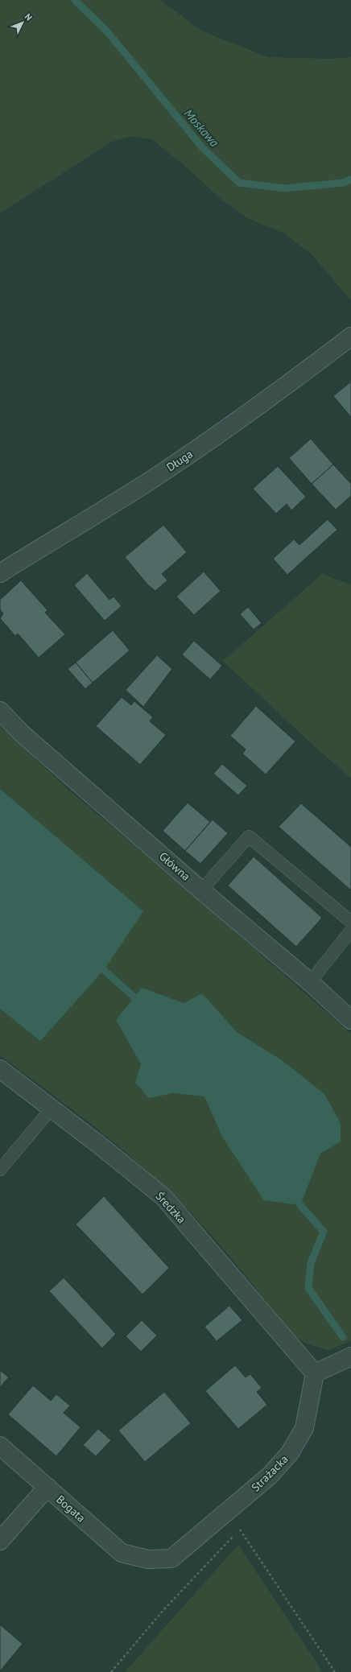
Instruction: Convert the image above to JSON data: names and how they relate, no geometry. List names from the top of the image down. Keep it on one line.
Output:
{"streets":{"street":["Długa","Główna","Średzka","Strażacka","Bogata"]},"crossings":[["Średzka","Strażacka"],["Strażacka","Bogata"]],"water":["Moskawa"],"north":"top right"}
